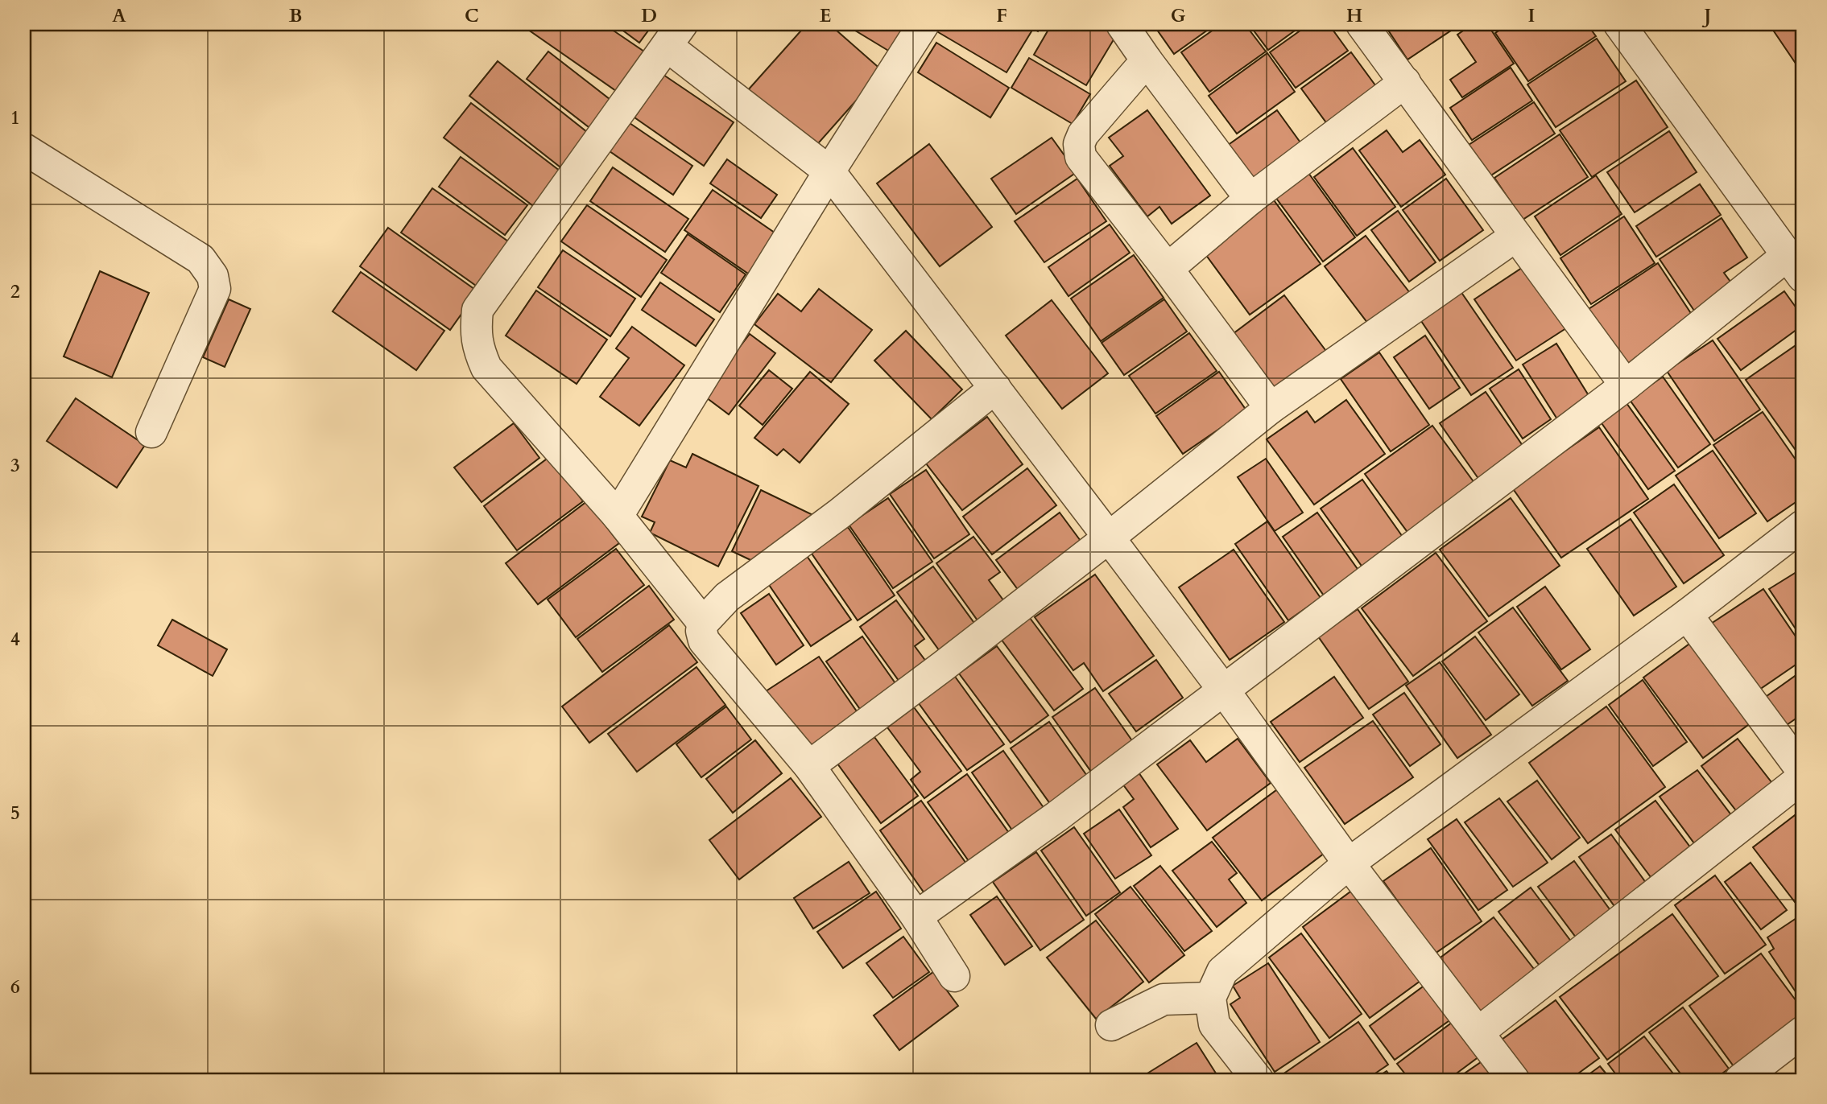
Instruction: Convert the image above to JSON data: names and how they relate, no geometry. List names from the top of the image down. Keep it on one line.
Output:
{"grid":{"columns":["A","B","C","D","E","F","G","H","I","J"],"rows":["1","2","3","4","5","6"]}}
